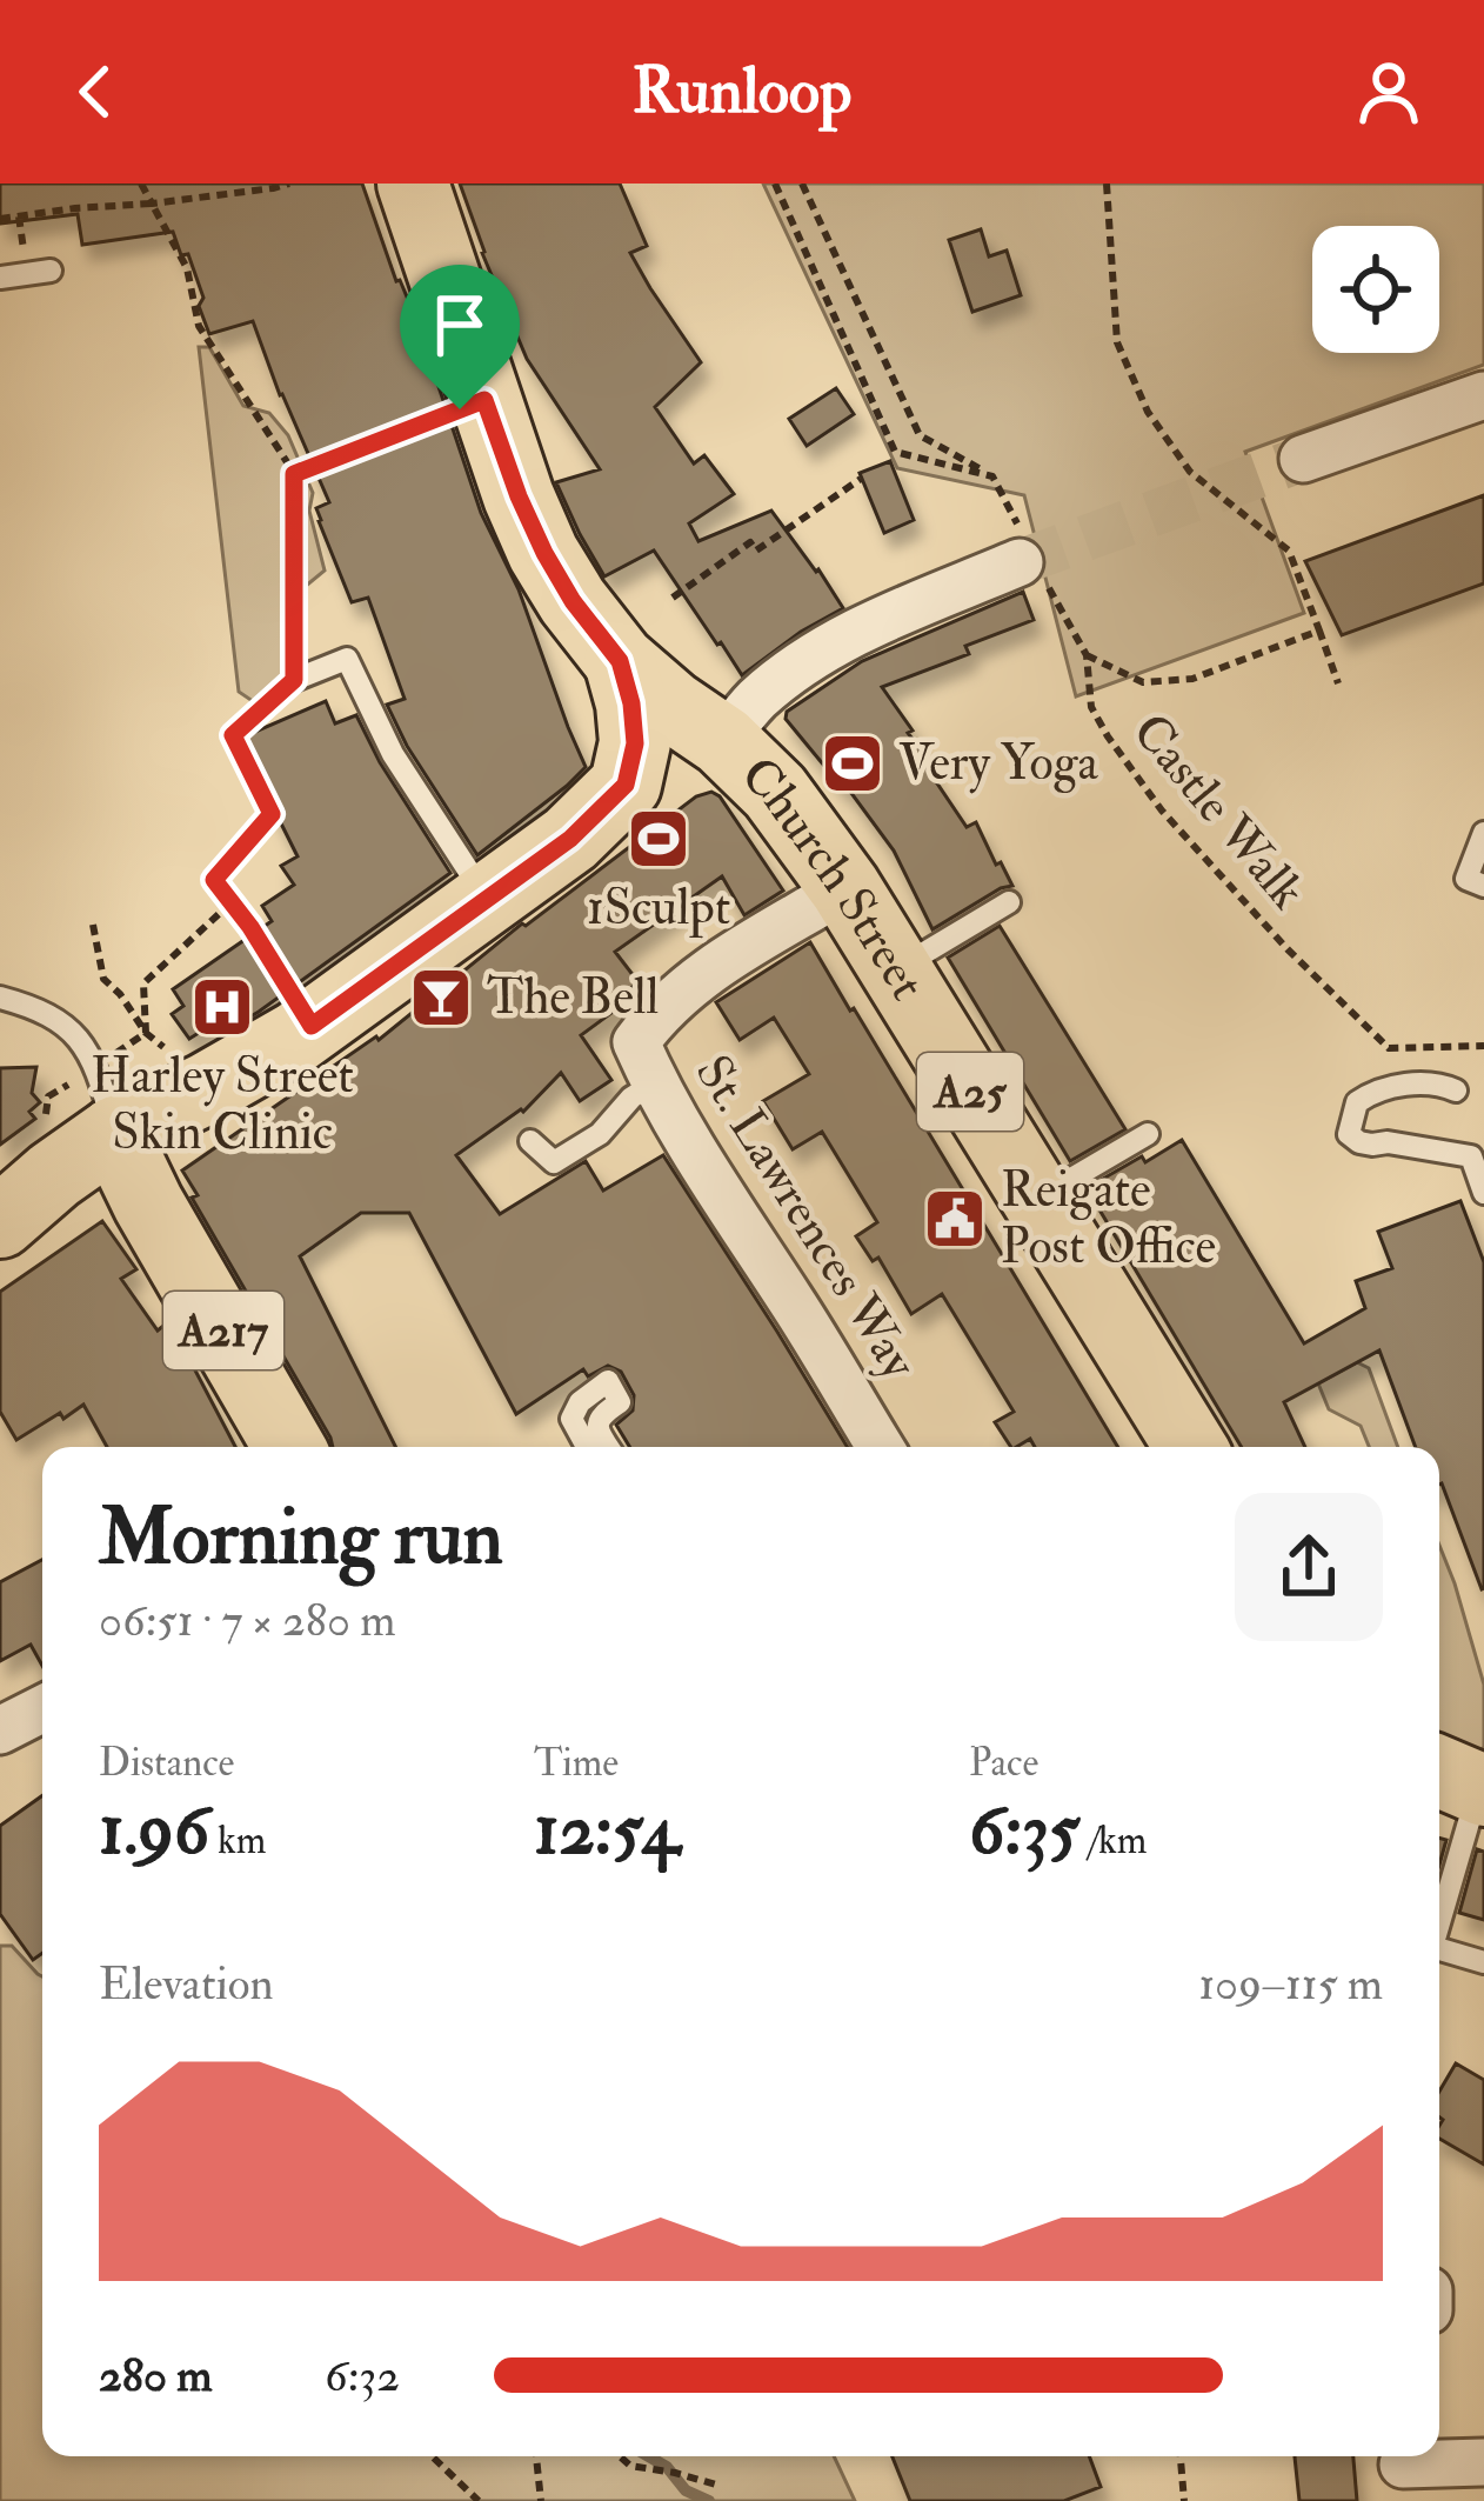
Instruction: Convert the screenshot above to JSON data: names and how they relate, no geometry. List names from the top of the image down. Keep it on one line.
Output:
{"streets":{"main road":["Church Street","A25","A217"],"street":["St. Lawrences Way"],"path":["Castle Walk"]},"crossings":[["Church Street","St. Lawrences Way"]],"places":{"sports":["Very Yoga","1Sculpt"],"bar":["The Bell"],"hospital":["Harley Street Skin Clinic"],"public building":["Reigate Post Office"]},"page":{"header":"Runloop","heading":["Morning run","06:51 · 7 × 280 m"],"stats":[["Distance","1.96 km"],["Time","12:54"],["Pace","6:35 /km"]],"chart":["Elevation","109–115 m"],"list":[{"name":"280 m","note":"6:32"}]}}
